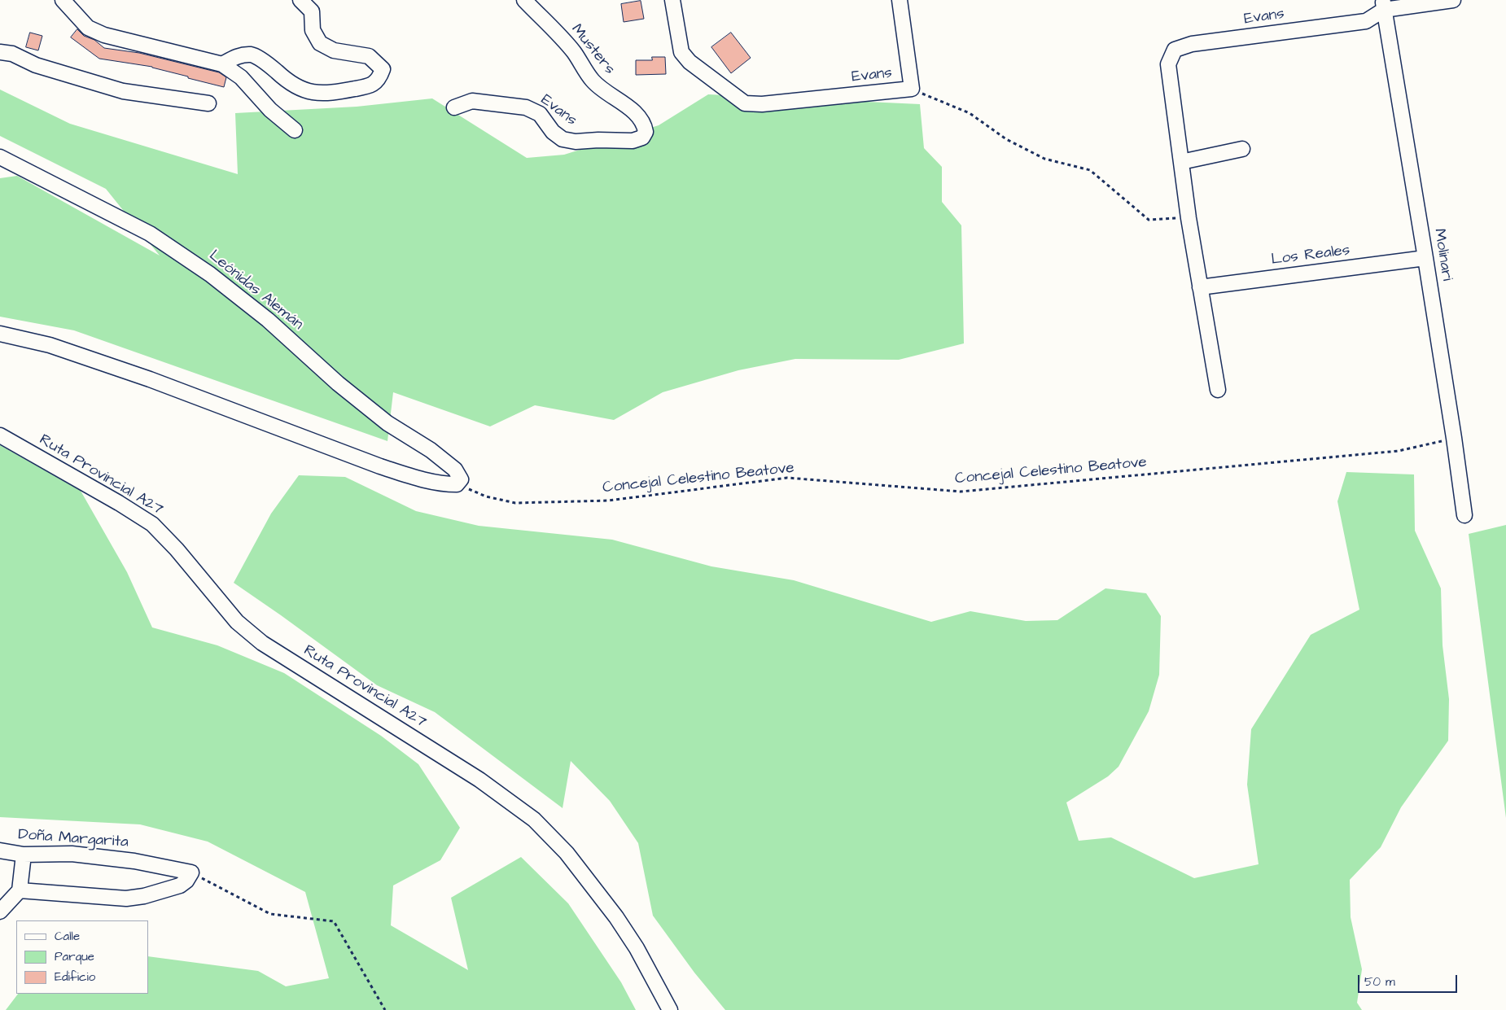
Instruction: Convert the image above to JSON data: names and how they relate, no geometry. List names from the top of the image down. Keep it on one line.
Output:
{"streets":{"street":["Evans","Musters","Molinari","Los Reales","Leónidas Alemán","Ruta Provincial A27","Doña Margarita"],"path":["Concejal Celestino Beatove"]},"crossings":[["Evans","Musters"],["Evans","Molinari"],["Molinari","Los Reales"],["Molinari","Concejal Celestino Beatove"],["Leónidas Alemán","Concejal Celestino Beatove"]],"legend":["Calle","Parque","Edificio"],"scale_bar":"50 m"}
